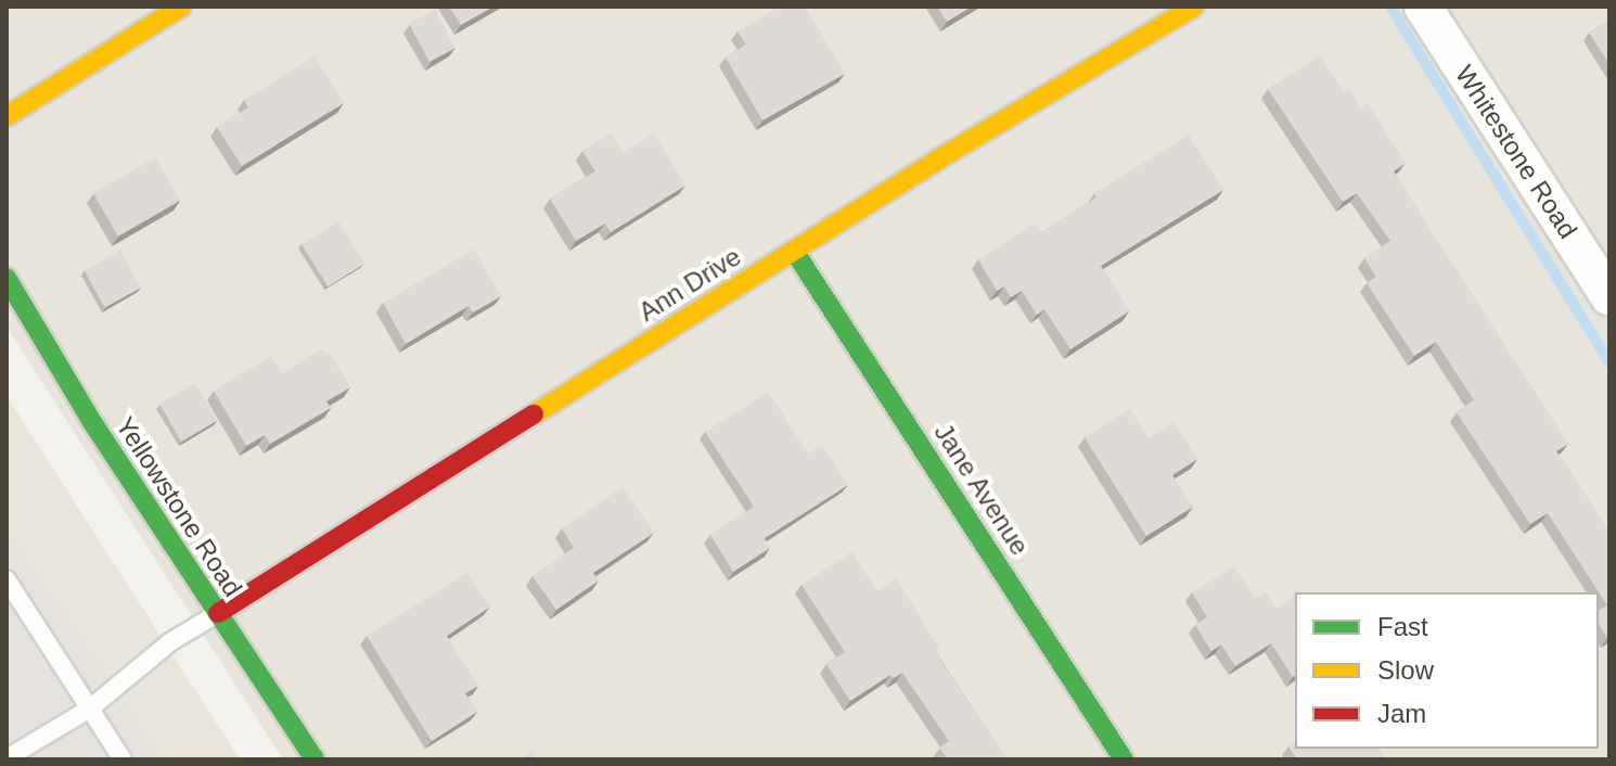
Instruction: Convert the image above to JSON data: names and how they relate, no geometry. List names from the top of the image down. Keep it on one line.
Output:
{"streets":{"street":["Whitestone Road","Ann Drive","Jane Avenue","Yellowstone Road"]},"crossings":[["Ann Drive","Jane Avenue"],["Ann Drive","Yellowstone Road"]],"legend":["Fast","Slow","Jam"]}
